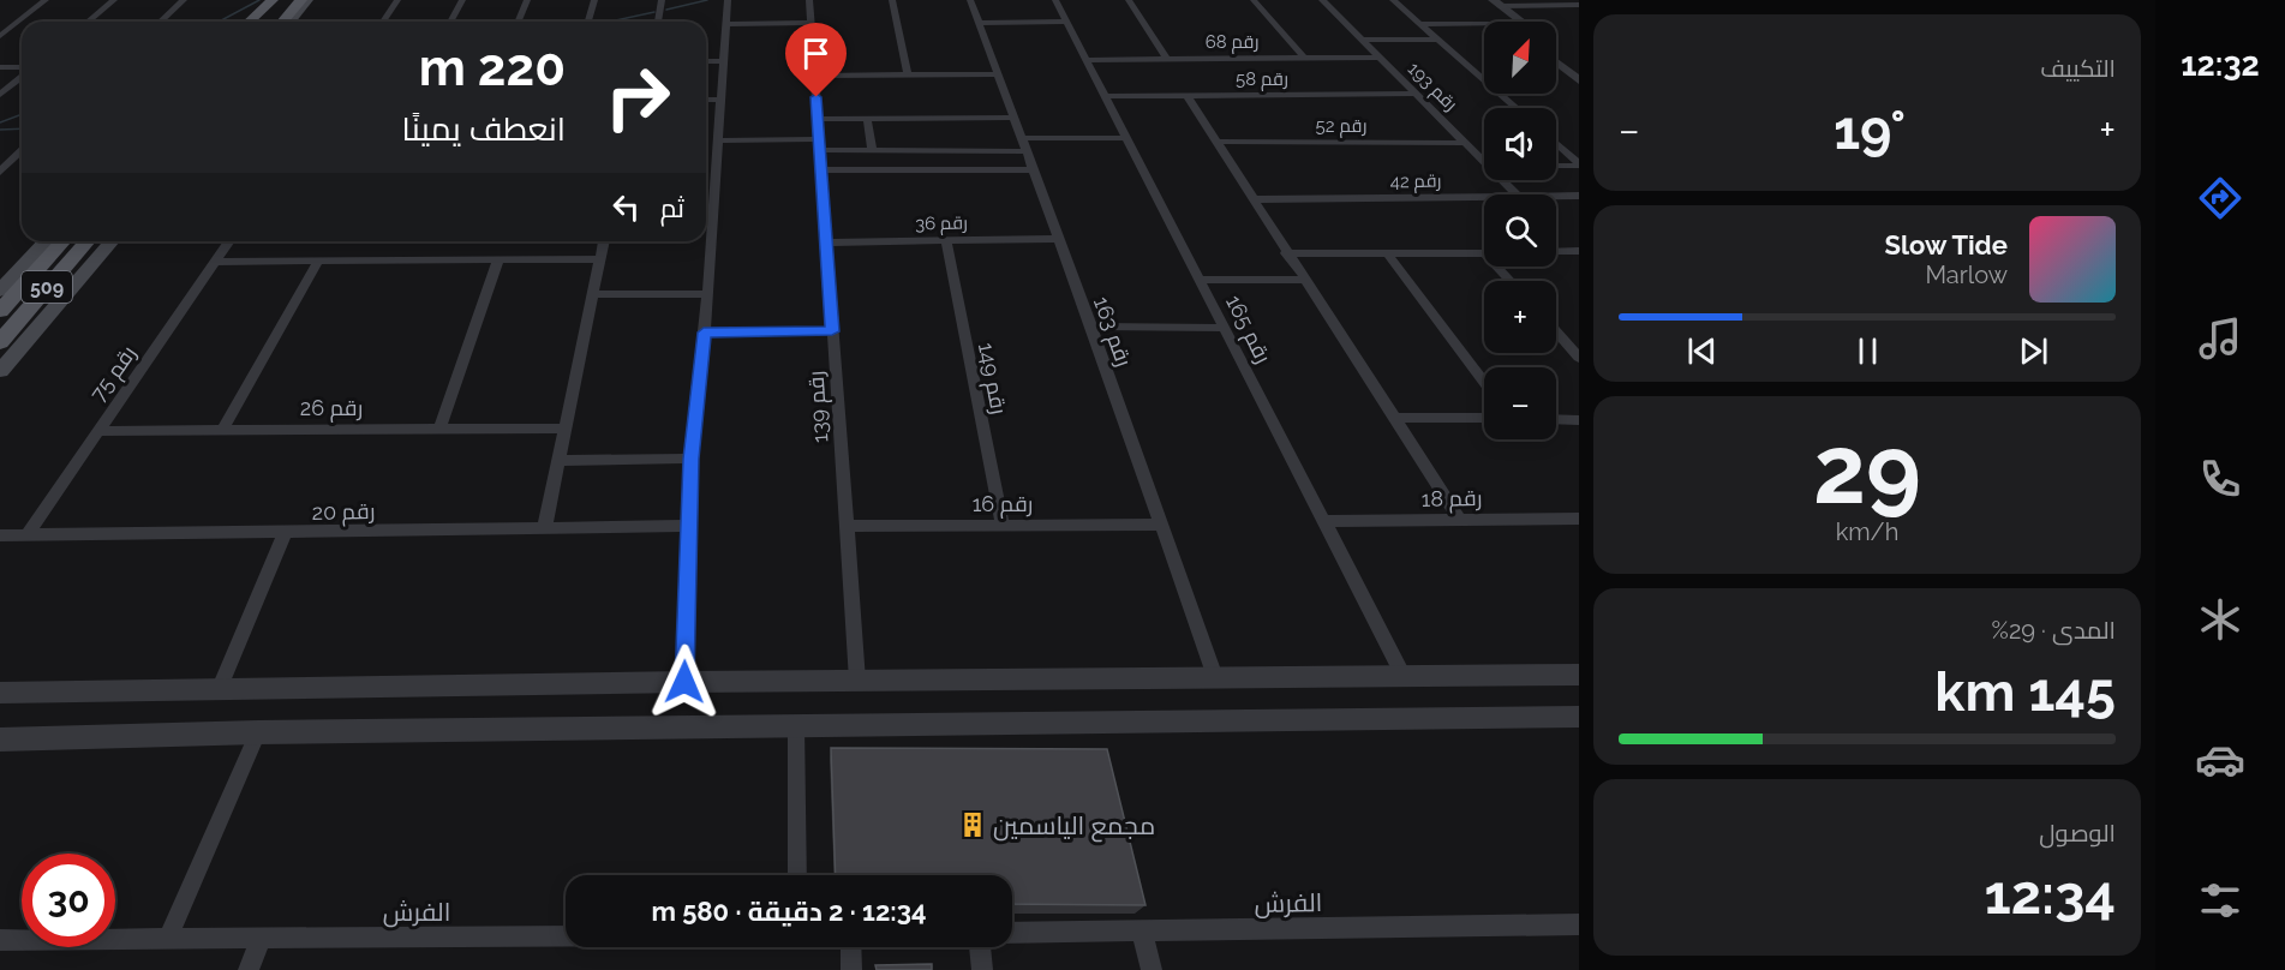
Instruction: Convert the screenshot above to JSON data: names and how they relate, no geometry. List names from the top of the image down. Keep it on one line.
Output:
{"streets":{"main road":["509"],"street":["رقم 68","رقم 58","رقم 193","رقم 52","رقم 42","رقم 36","رقم 165","رقم 163","رقم 75","رقم 149","رقم 26","رقم 139","رقم 18","رقم 16","رقم 20","الفرش"]},"crossings":[["رقم 68","رقم 193"],["رقم 68","رقم 165"],["رقم 58","رقم 193"],["رقم 58","رقم 165"],["رقم 193","رقم 52"],["رقم 36","رقم 163"],["رقم 36","رقم 149"],["رقم 36","رقم 139"],["رقم 165","رقم 18"],["رقم 163","رقم 16"],["رقم 75","رقم 26"],["رقم 75","رقم 20"],["رقم 149","رقم 16"],["رقم 139","رقم 16"]],"places":{"building":["مجمع الياسمين"]},"north":"top right","page":{"tabs":"12:32","tile":["التكييف",["29","km/h"],["المدى · 29%","145 km"],["الوصول","12:34"]],"map_buttons":["+","−"],"turn":["220 m","انعطف يمينًا"],"heat":["−","19°","+"],"then":"ثم","song":["Slow Tide","Marlow"],"limit":"30","trip":"12:34 · 2 دقيقة · 580 m"}}
